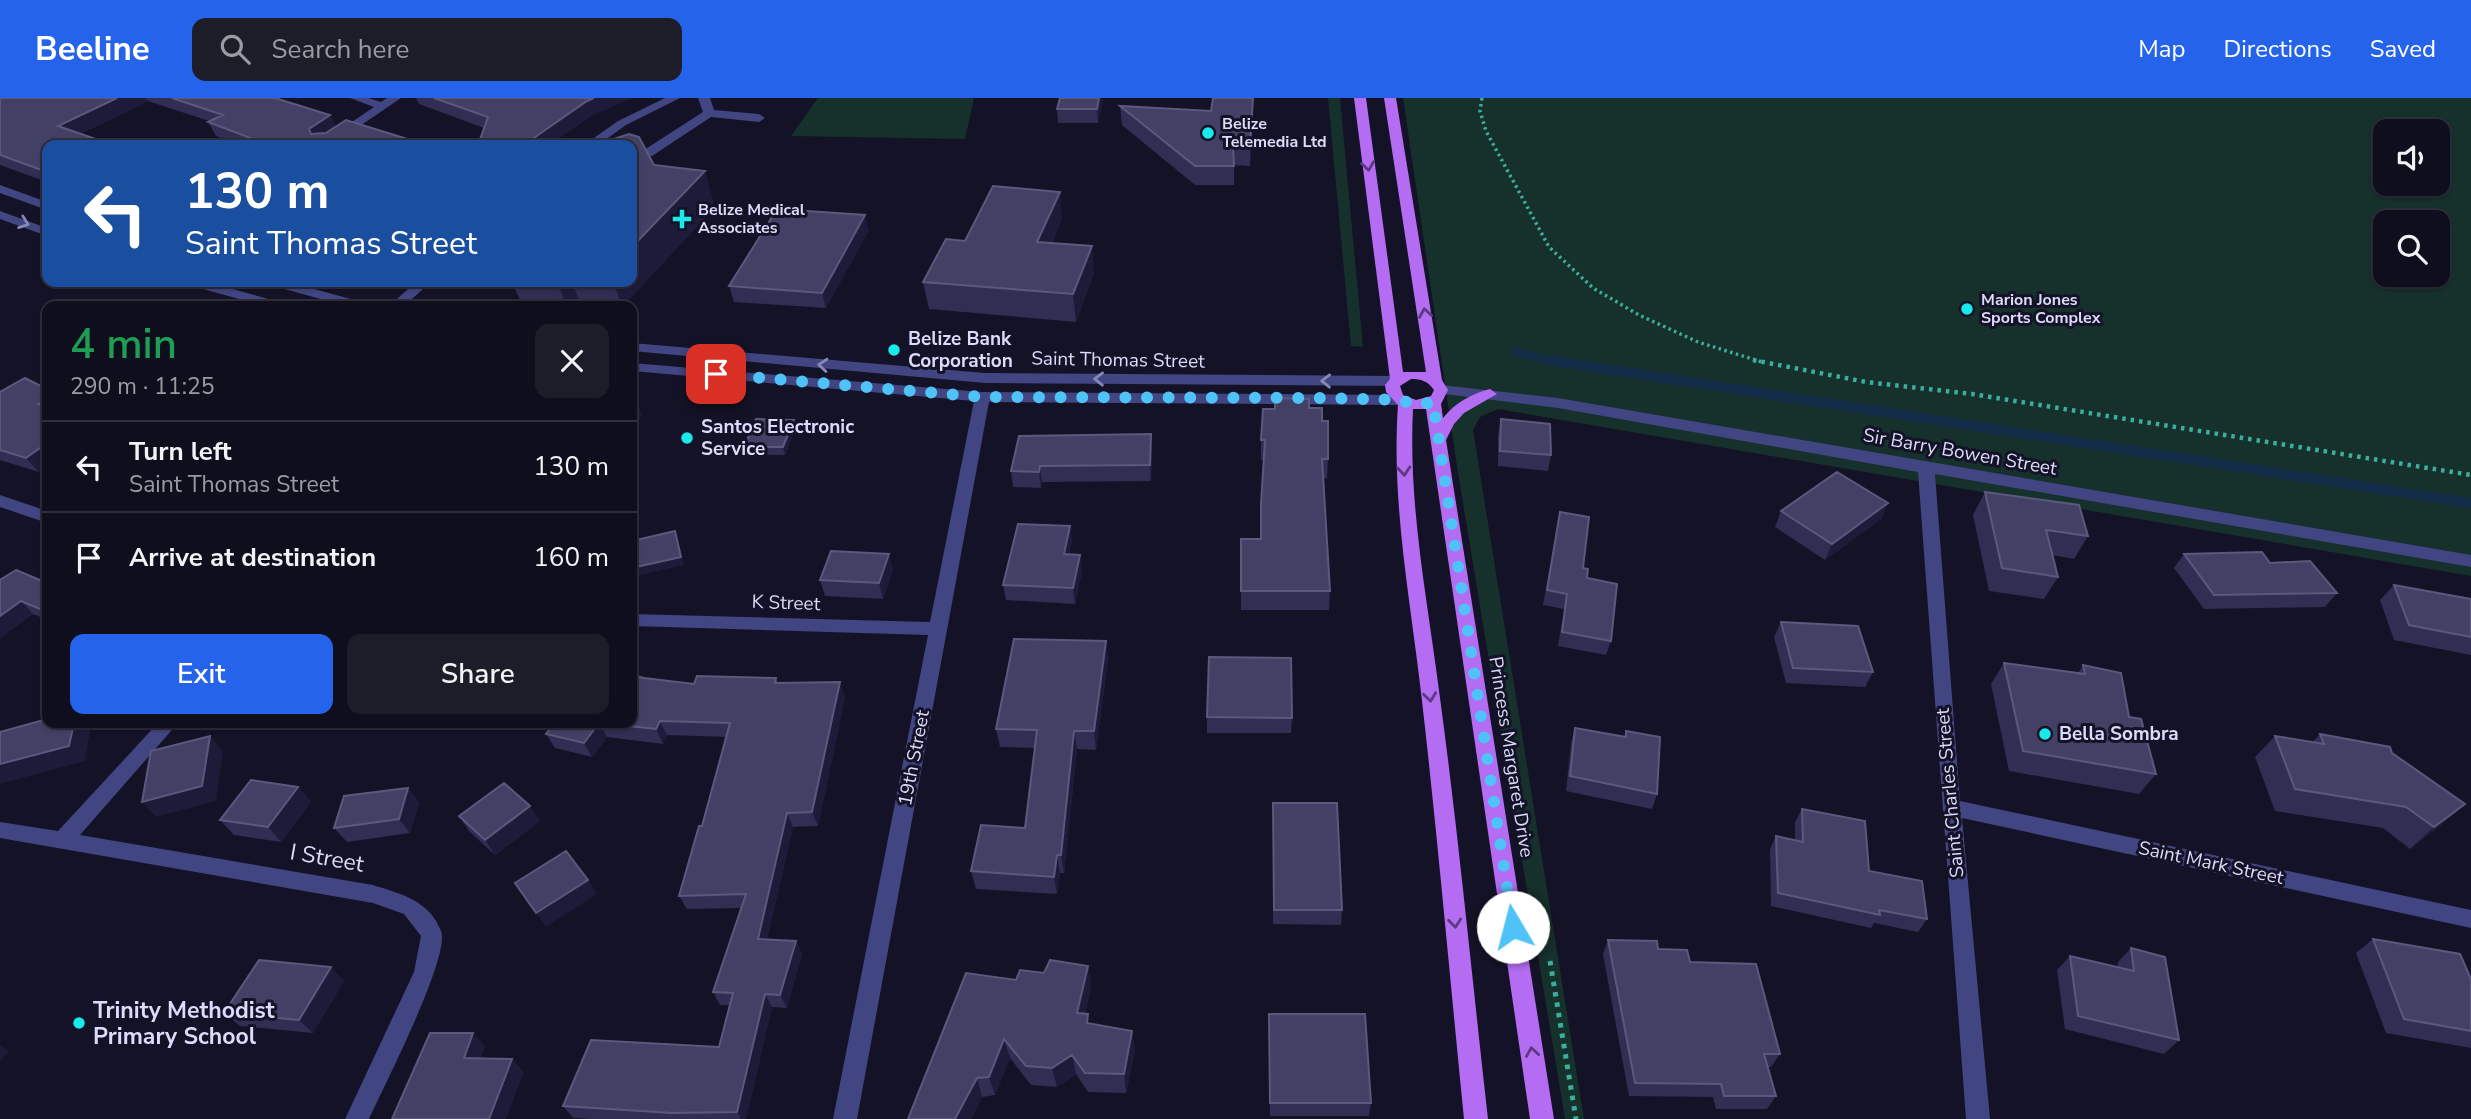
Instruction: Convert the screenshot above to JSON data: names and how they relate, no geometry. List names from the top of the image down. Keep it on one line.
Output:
{"streets":{"main road":["Princess Margaret Drive"],"street":["Saint Thomas Street","Sir Barry Bowen Street","K Street","19th Street","Saint Charles Street","I Street","Saint Mark Street"]},"crossings":[["Saint Thomas Street","19th Street"],["Sir Barry Bowen Street","Princess Margaret Drive"],["Sir Barry Bowen Street","Saint Charles Street"],["K Street","19th Street"],["Saint Charles Street","Saint Mark Street"]],"places":{"other":["Belize Telemedia Ltd","Marion Jones Sports Complex","Belize Bank Corporation","Santos Electronic Service","Bella Sombra","Trinity Methodist Primary School"],"health":["Belize Medical Associates"]},"page":{"header":"Beeline","search":"Search here","nav":["Map","Directions","Saved"],"turn":["130 m","Saint Thomas Street"],"heading":["4 min","290 m · 11:25"],"list":[{"name":"Turn left","note":"Saint Thomas Street","value":"130 m"},{"name":"Arrive at destination","value":"160 m"}],"buttons":["Exit","Share"]}}
